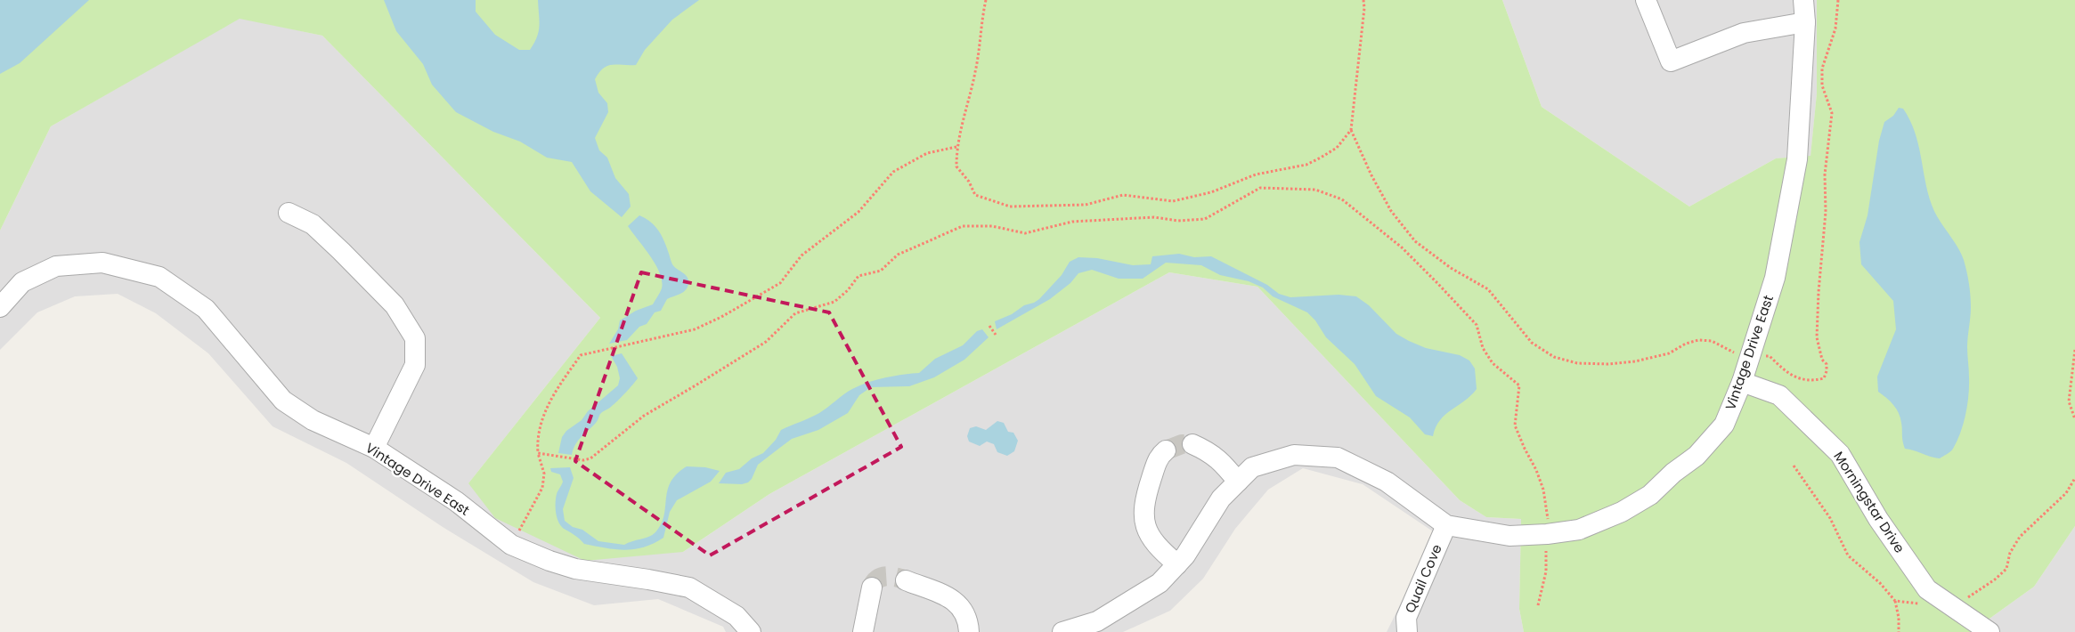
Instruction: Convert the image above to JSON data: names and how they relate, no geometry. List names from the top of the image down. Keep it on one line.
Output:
{"streets":{"street":["Vintage Drive East","Morningstar Drive","Quail Cove"]},"crossings":[["Vintage Drive East","Morningstar Drive"],["Vintage Drive East","Quail Cove"]]}
